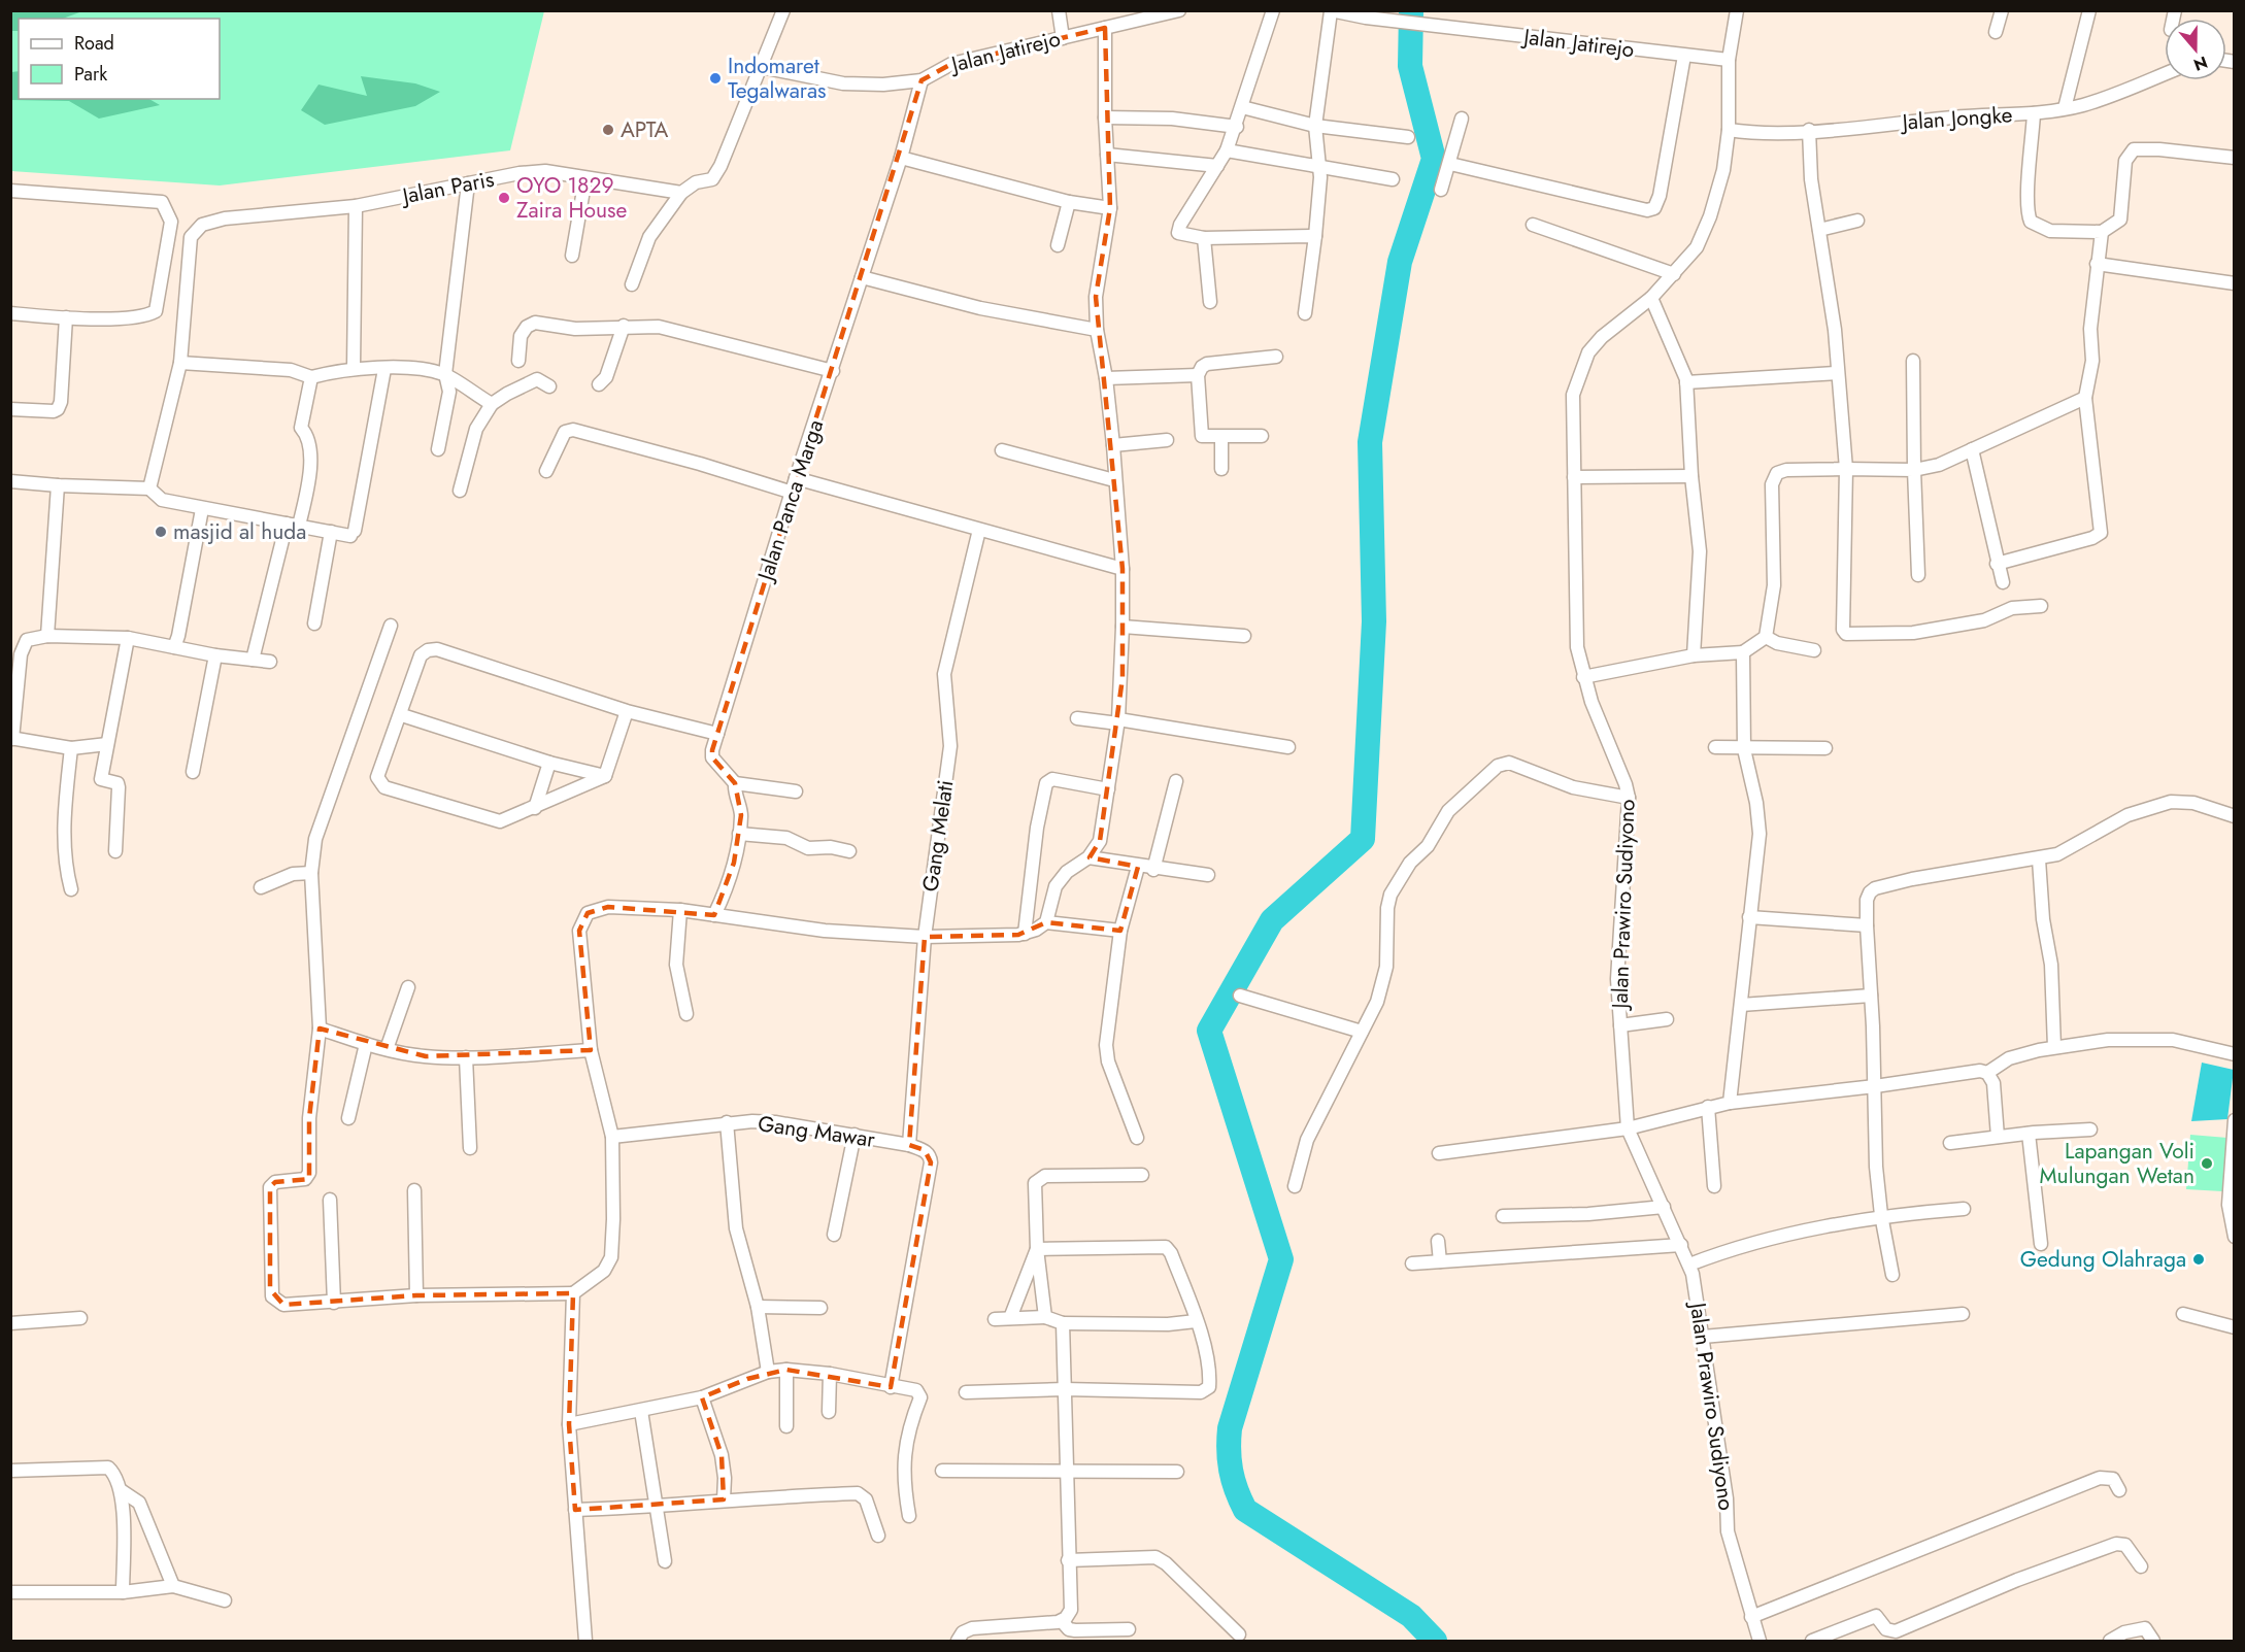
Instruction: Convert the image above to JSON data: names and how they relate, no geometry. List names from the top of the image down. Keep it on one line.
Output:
{"streets":{"street":["Jalan Jatirejo","Jalan Jongke","Jalan Paris","Jalan Panca Marga","Gang Melati","Jalan Prawiro Sudiyono","Gang Mawar"]},"crossings":[["Jalan Jatirejo","Jalan Panca Marga"],["Jalan Jatirejo","Jalan Prawiro Sudiyono"],["Jalan Jongke","Jalan Prawiro Sudiyono"],["Gang Melati","Gang Mawar"]],"places":["Indomaret Tegalwaras","APTA","OYO 1829 Zaira House","masjid al huda","Lapangan Voli Mulungan Wetan","Gedung Olahraga"],"legend":["Road","Park"],"north":"bottom"}
